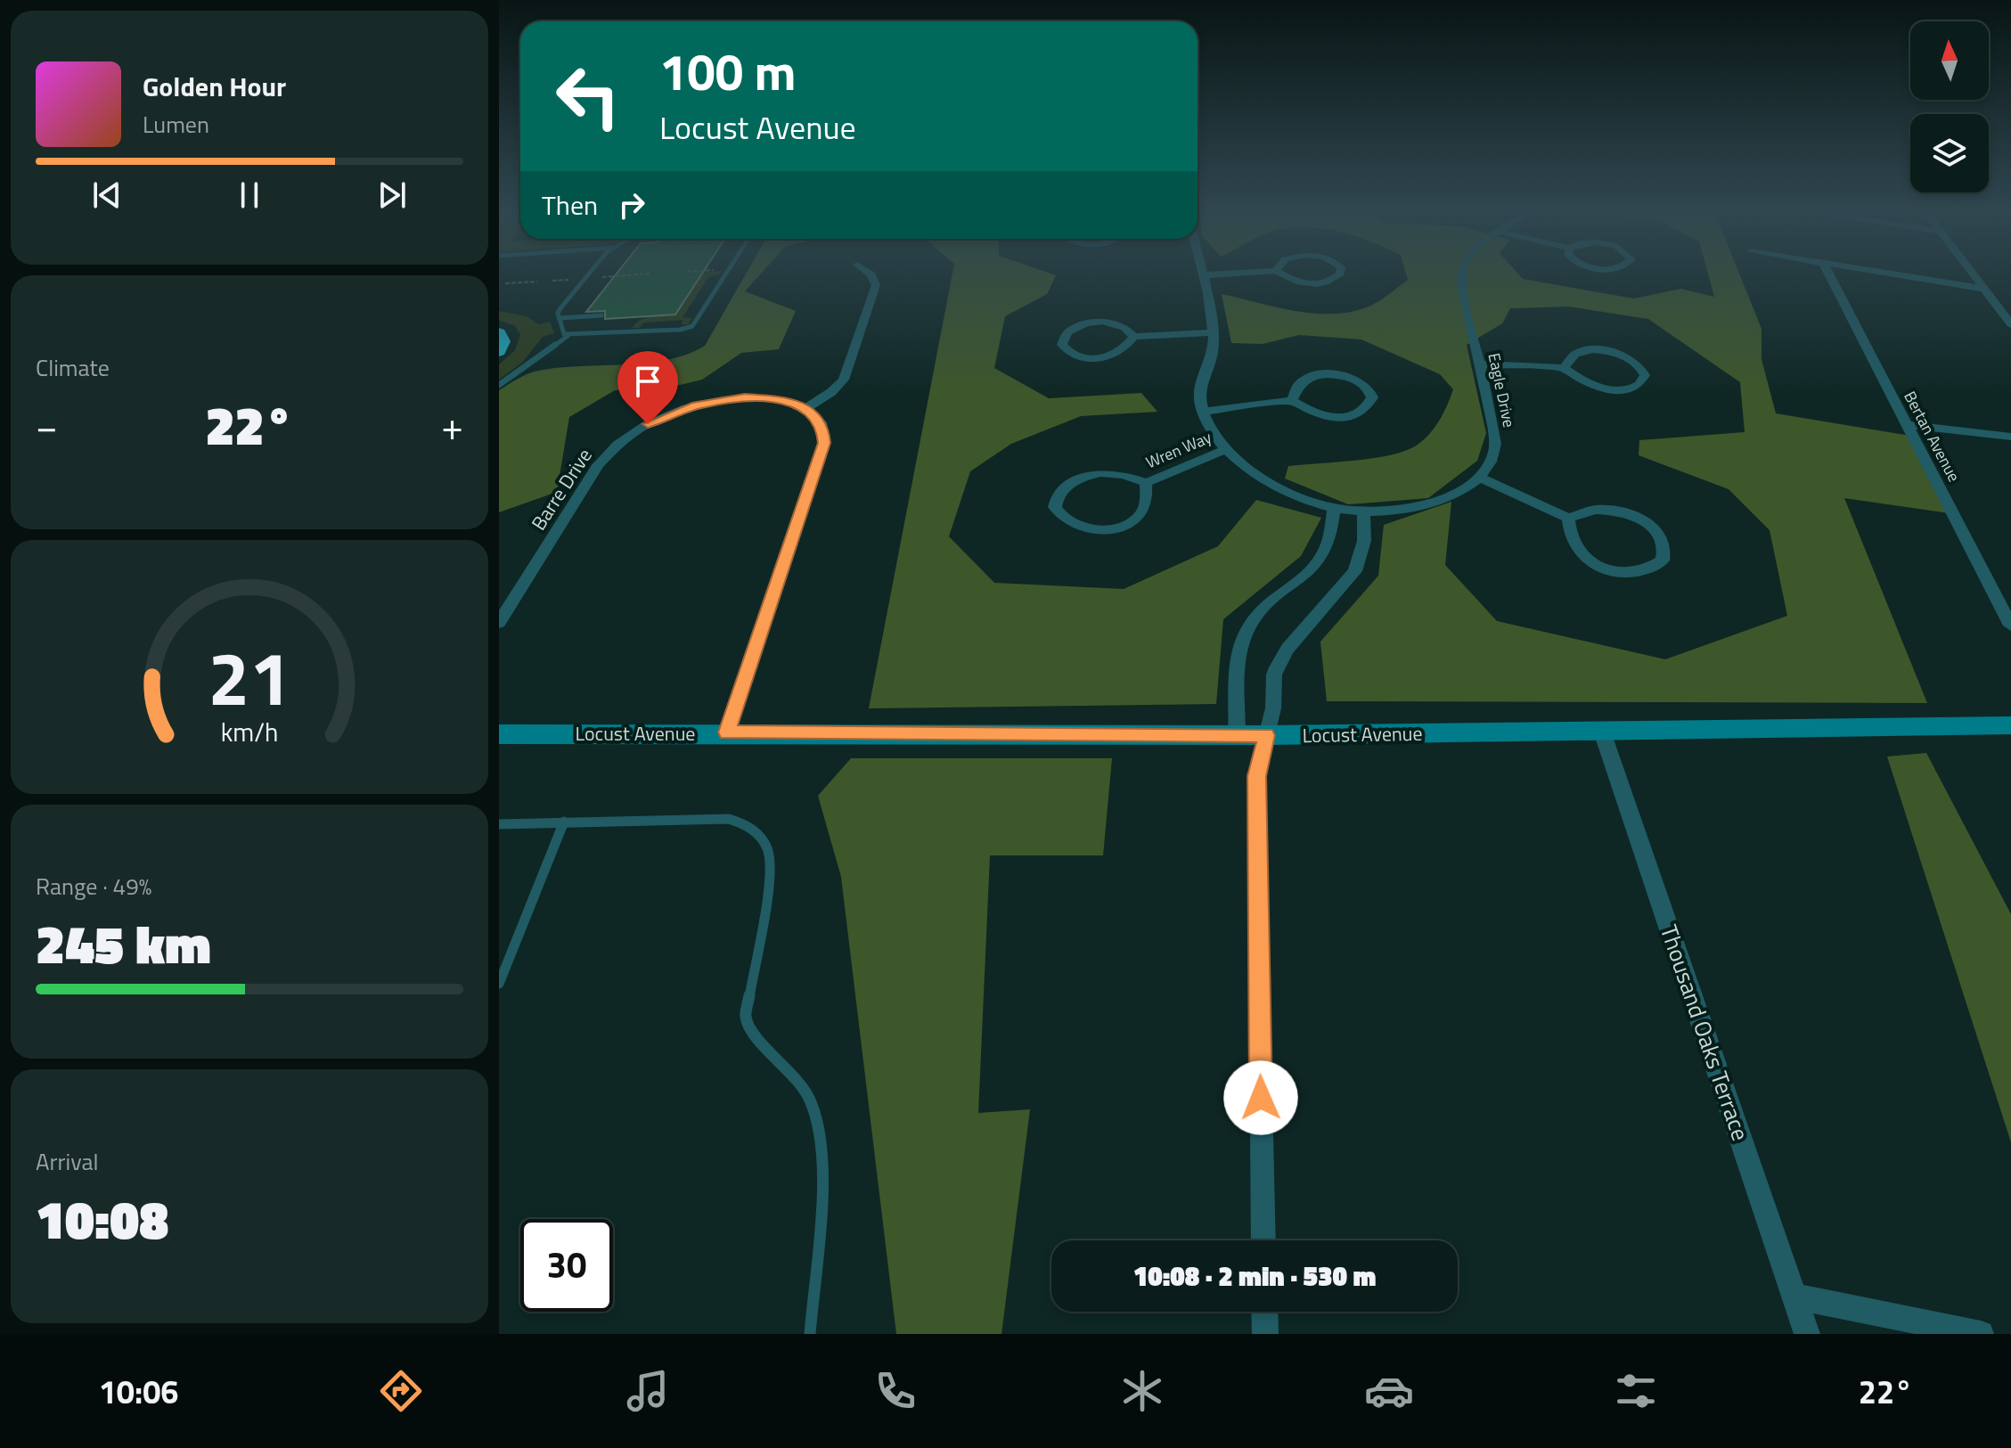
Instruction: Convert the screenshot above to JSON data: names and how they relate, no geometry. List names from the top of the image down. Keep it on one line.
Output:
{"streets":{"street":["Eagle Drive","Bertan Avenue","Wren Way","Barre Drive","Locust Avenue","Thousand Oaks Terrace"]},"crossings":[["Locust Avenue","Thousand Oaks Terrace"]],"north":"top","page":{"turn":["100 m","Locust Avenue"],"song":["Golden Hour","Lumen"],"then":"Then","tile":["Climate",["Range · 49%","245 km"],["Arrival","10:08"]],"heat":["−","22°","+"],"limit":"30","trip":"10:08 · 2 min · 530 m","tabs":["10:06","22°"],"gauge":["21","km/h"]}}
